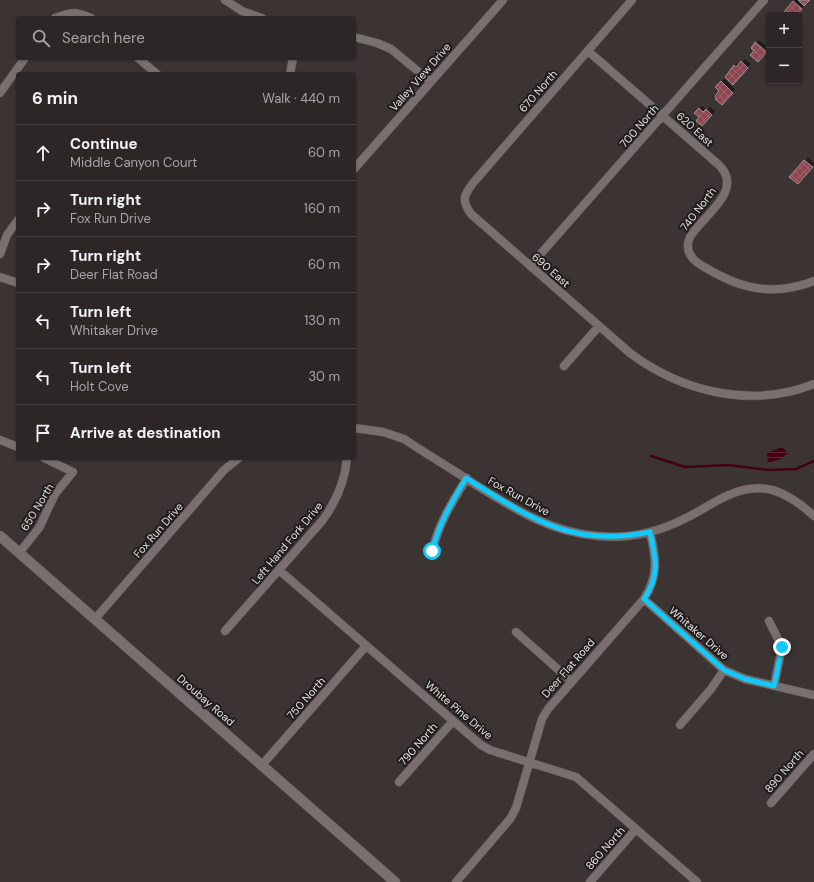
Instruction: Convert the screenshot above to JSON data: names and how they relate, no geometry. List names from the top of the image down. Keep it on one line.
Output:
{"streets":{"street":["Valley View Drive","670 North","700 North","620 East","740 North","690 East","Fox Run Drive","650 North","Left Hand Fork Drive","Whitaker Drive","Deer Flat Road","750 North","Droubay Road","White Pine Drive","790 North","890 North","860 North"]},"crossings":[["670 North","620 East"],["670 North","690 East"],["700 North","620 East"],["700 North","690 East"],["620 East","740 North"],["Fox Run Drive","Deer Flat Road"],["Fox Run Drive","Droubay Road"],["650 North","Droubay Road"],["Left Hand Fork Drive","White Pine Drive"],["Whitaker Drive","Deer Flat Road"],["Deer Flat Road","White Pine Drive"],["750 North","Droubay Road"],["750 North","White Pine Drive"],["White Pine Drive","790 North"],["White Pine Drive","860 North"]],"page":{"map_buttons":["+","−"],"search":"Search here","heading":["6 min","Walk · 440 m"],"list":[["Continue","Middle Canyon Court","60 m"],["Turn right","Fox Run Drive","160 m"],["Turn right","Deer Flat Road","60 m"],["Turn left","Whitaker Drive","130 m"],["Turn left","Holt Cove","30 m"],"Arrive at destination"]}}
